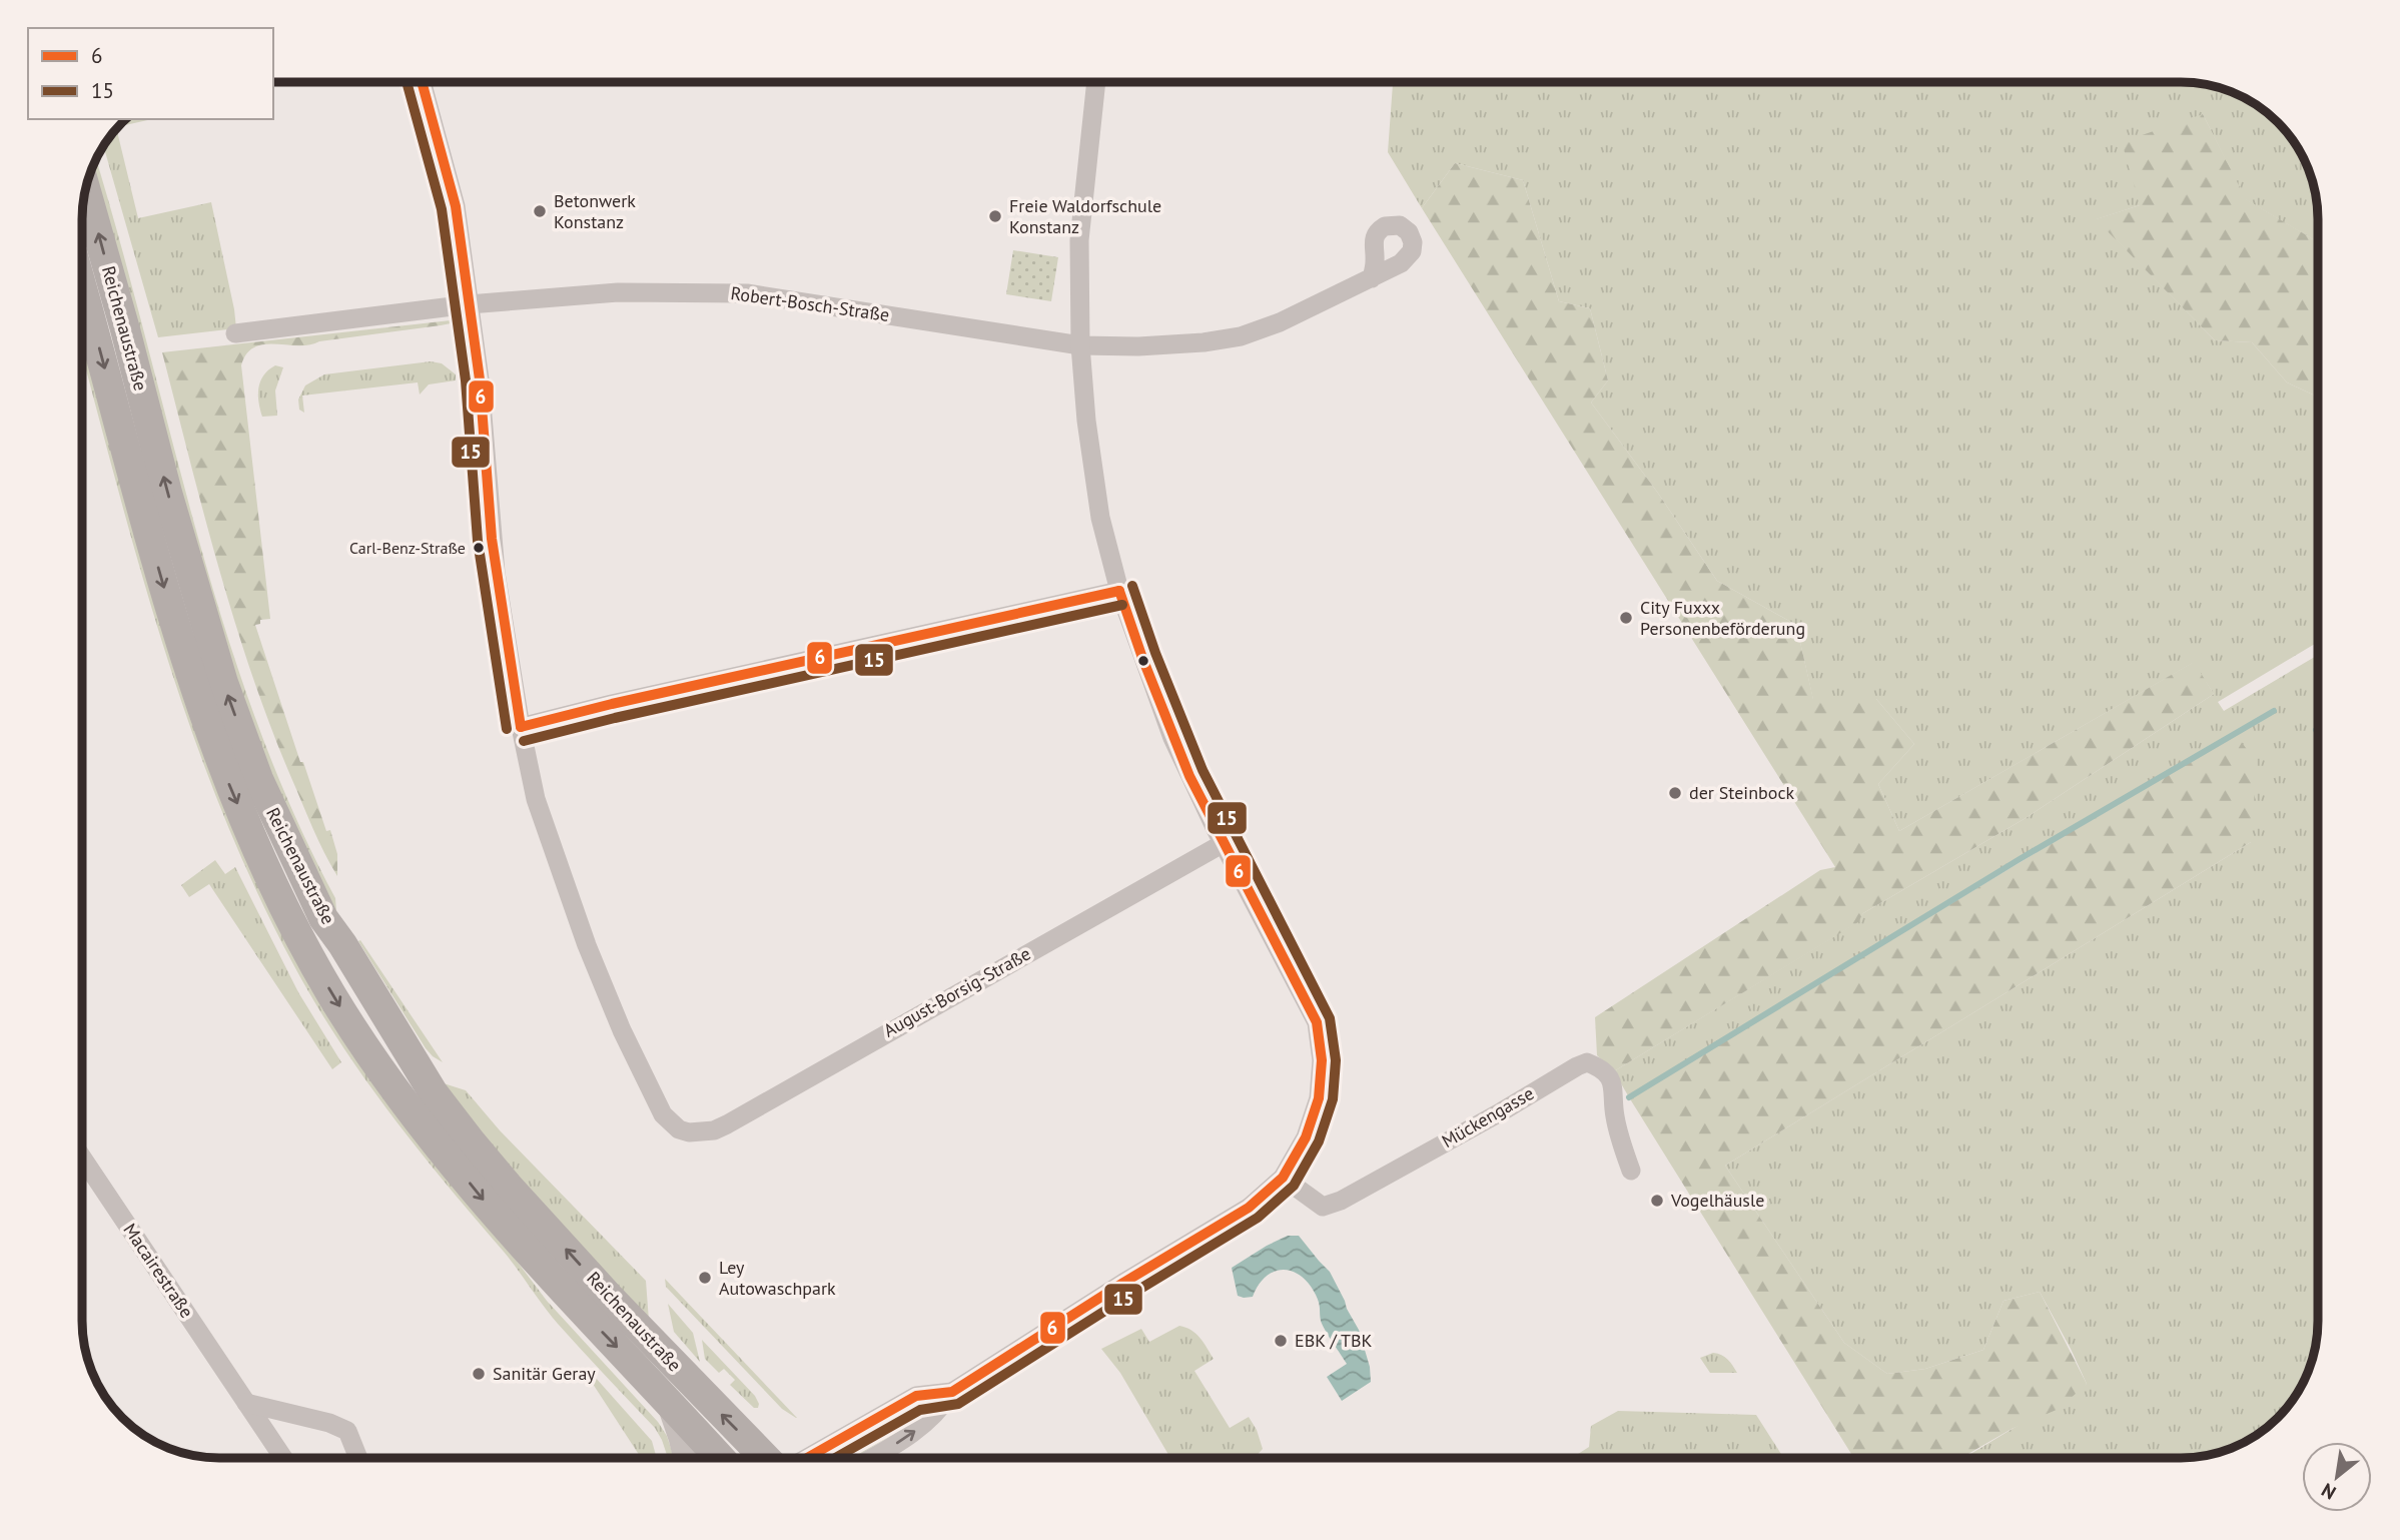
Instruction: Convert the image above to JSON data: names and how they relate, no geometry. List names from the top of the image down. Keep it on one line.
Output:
{"streets":{"main road":["Reichenaustraße"],"street":["Robert-Bosch-Straße","August-Borsig-Straße","Mückengasse","Macairestraße"]},"places":["Betonwerk Konstanz","Freie Waldorfschule Konstanz","Carl-Benz-Straße","City Fuxxx Personenbeförderung","der Steinbock","Vogelhäusle","Ley Autowaschpark","EBK / TBK","Sanitär Geray"],"lines":["transit line 6","transit line 15"],"legend":["6","15"],"north":"bottom left"}
